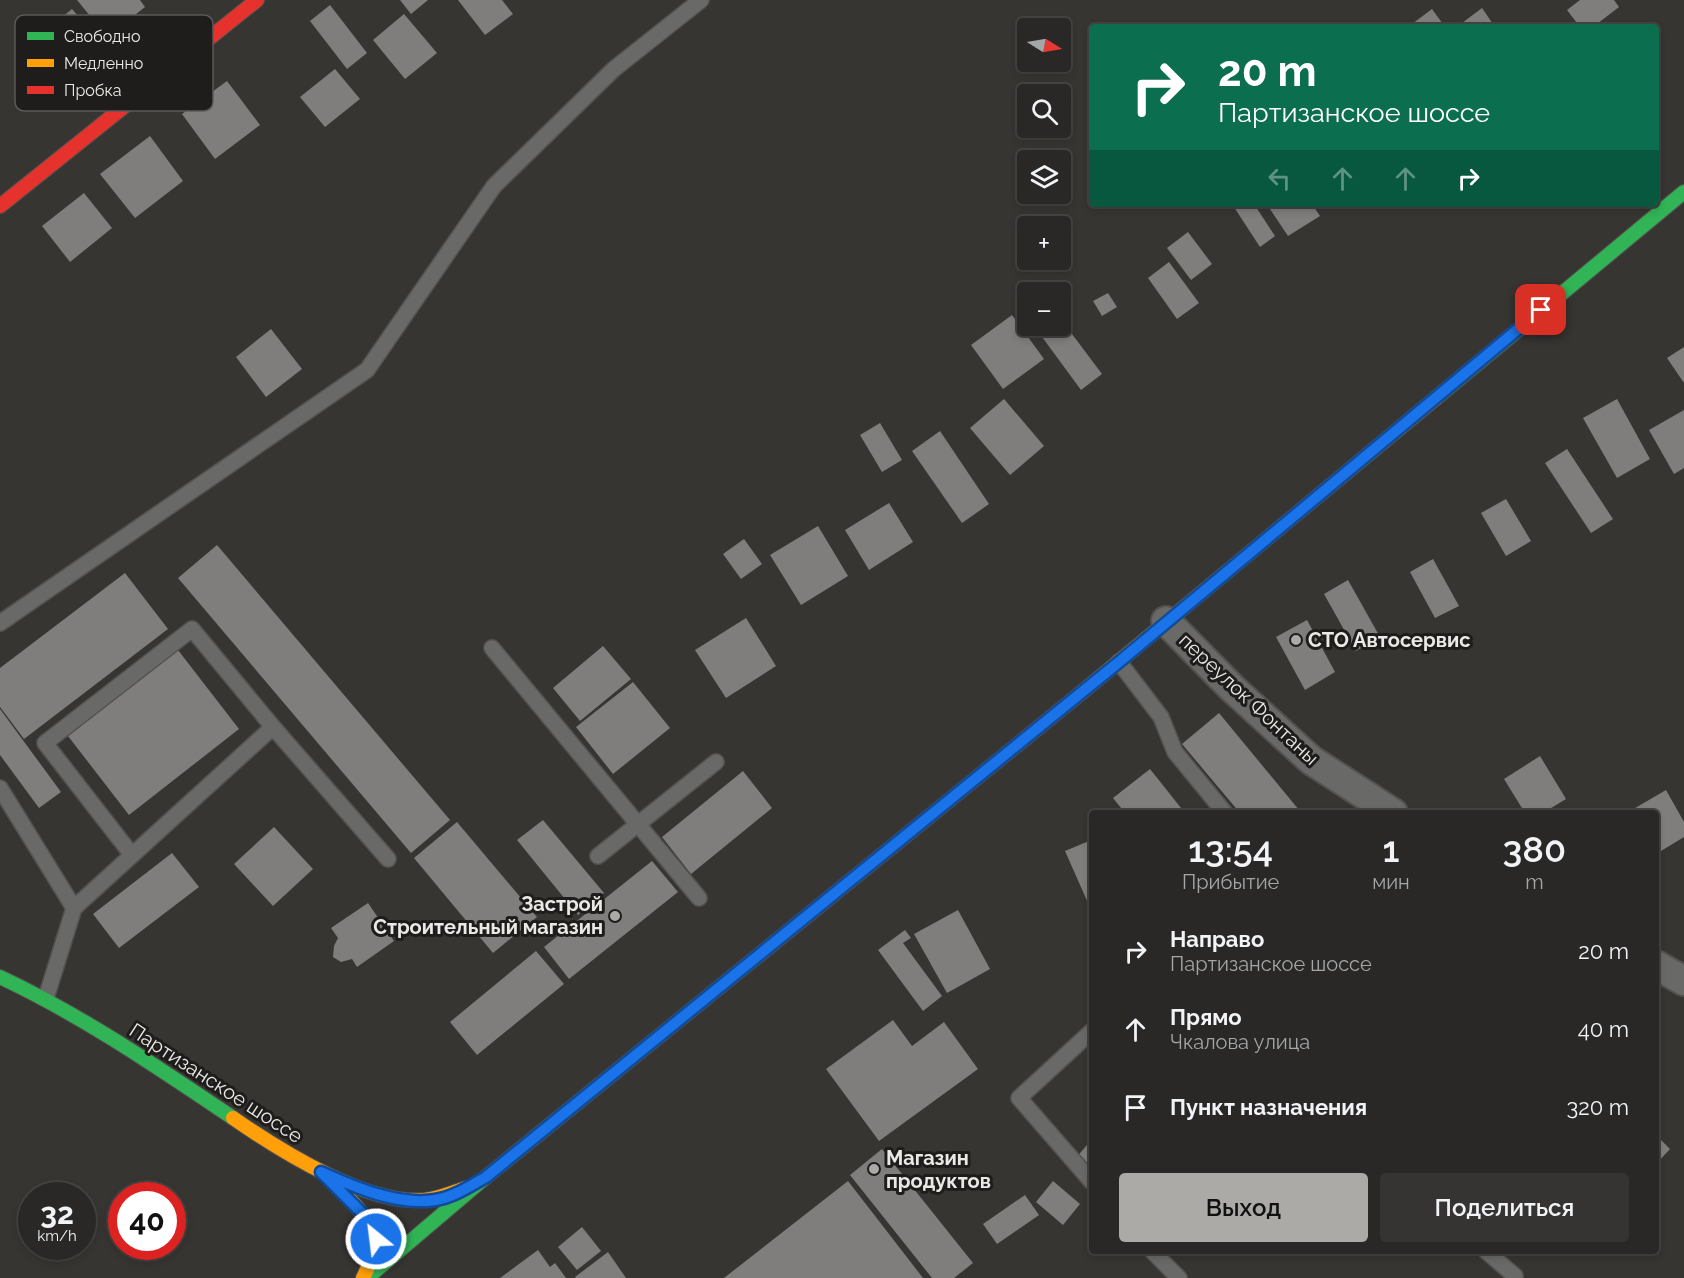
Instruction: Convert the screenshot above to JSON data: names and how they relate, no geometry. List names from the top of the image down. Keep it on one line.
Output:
{"streets":{"main road":["Партизанское шоссе"],"street":["переулок Фонтаны"]},"places":["СТО Автосервис","Застрой Строительный магазин","Магазин продуктов"],"legend":["Свободно","Медленно","Пробка"],"north":"right","page":{"map_buttons":["+","−"],"turn":["20 m","Партизанское шоссе"],"eta":["13:54","Прибытие","1","мин","380","m"],"list":[{"name":"Направо","note":"Партизанское шоссе","value":"20 m"},{"name":"Прямо","note":"Чкалова улица","value":"40 m"},{"name":"Пункт назначения","value":"320 m"}],"buttons":["Выход","Поделиться"],"speed":"32 km/h","limit":"40"}}
